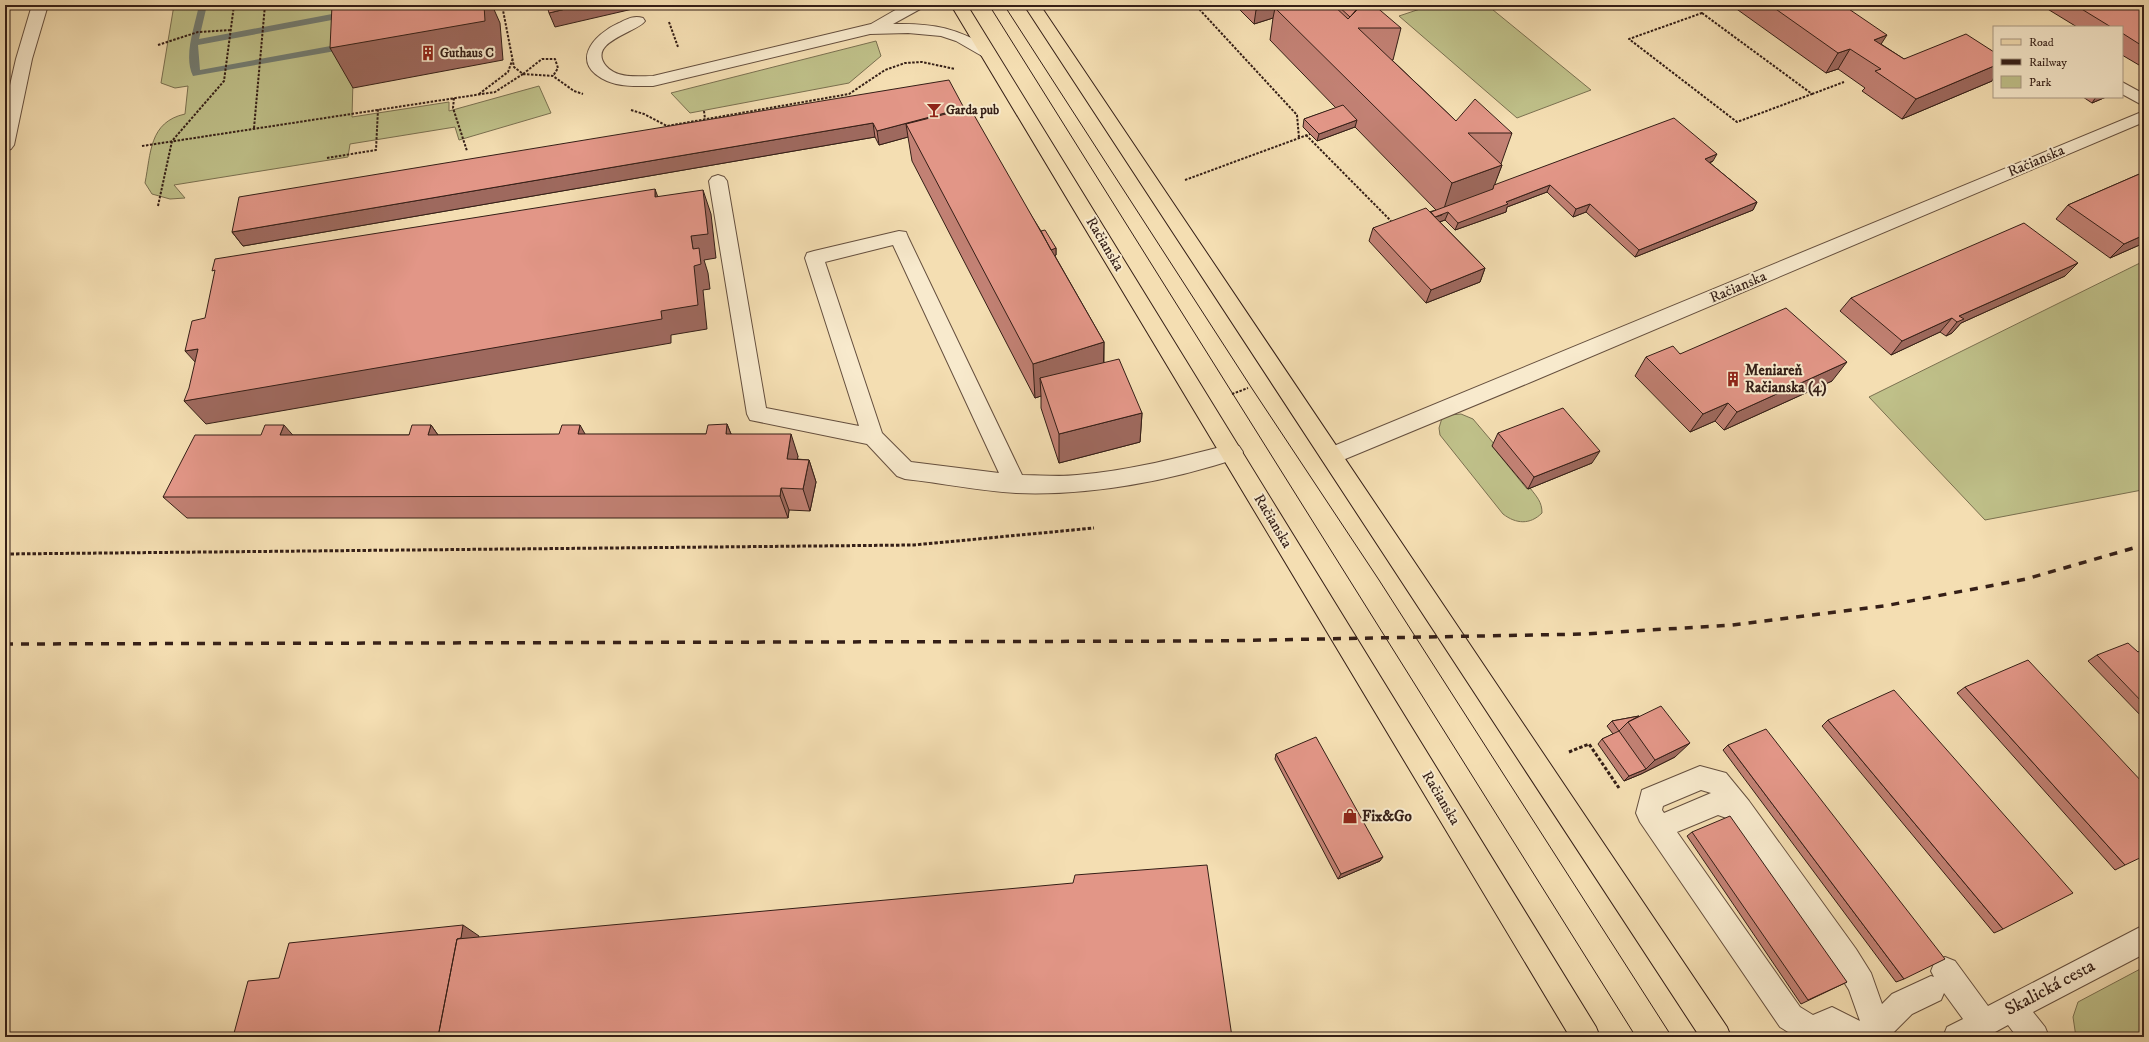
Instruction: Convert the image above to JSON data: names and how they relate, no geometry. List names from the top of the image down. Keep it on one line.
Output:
{"streets":{"main road":["Račianska"],"street":["Skalická cesta"]},"places":{"building":["Guthaus C","Meniareň Račianska (4)"],"bar":["Garda pub"],"shop":["Fix&Go"]},"legend":["Road","Railway","Park"]}
